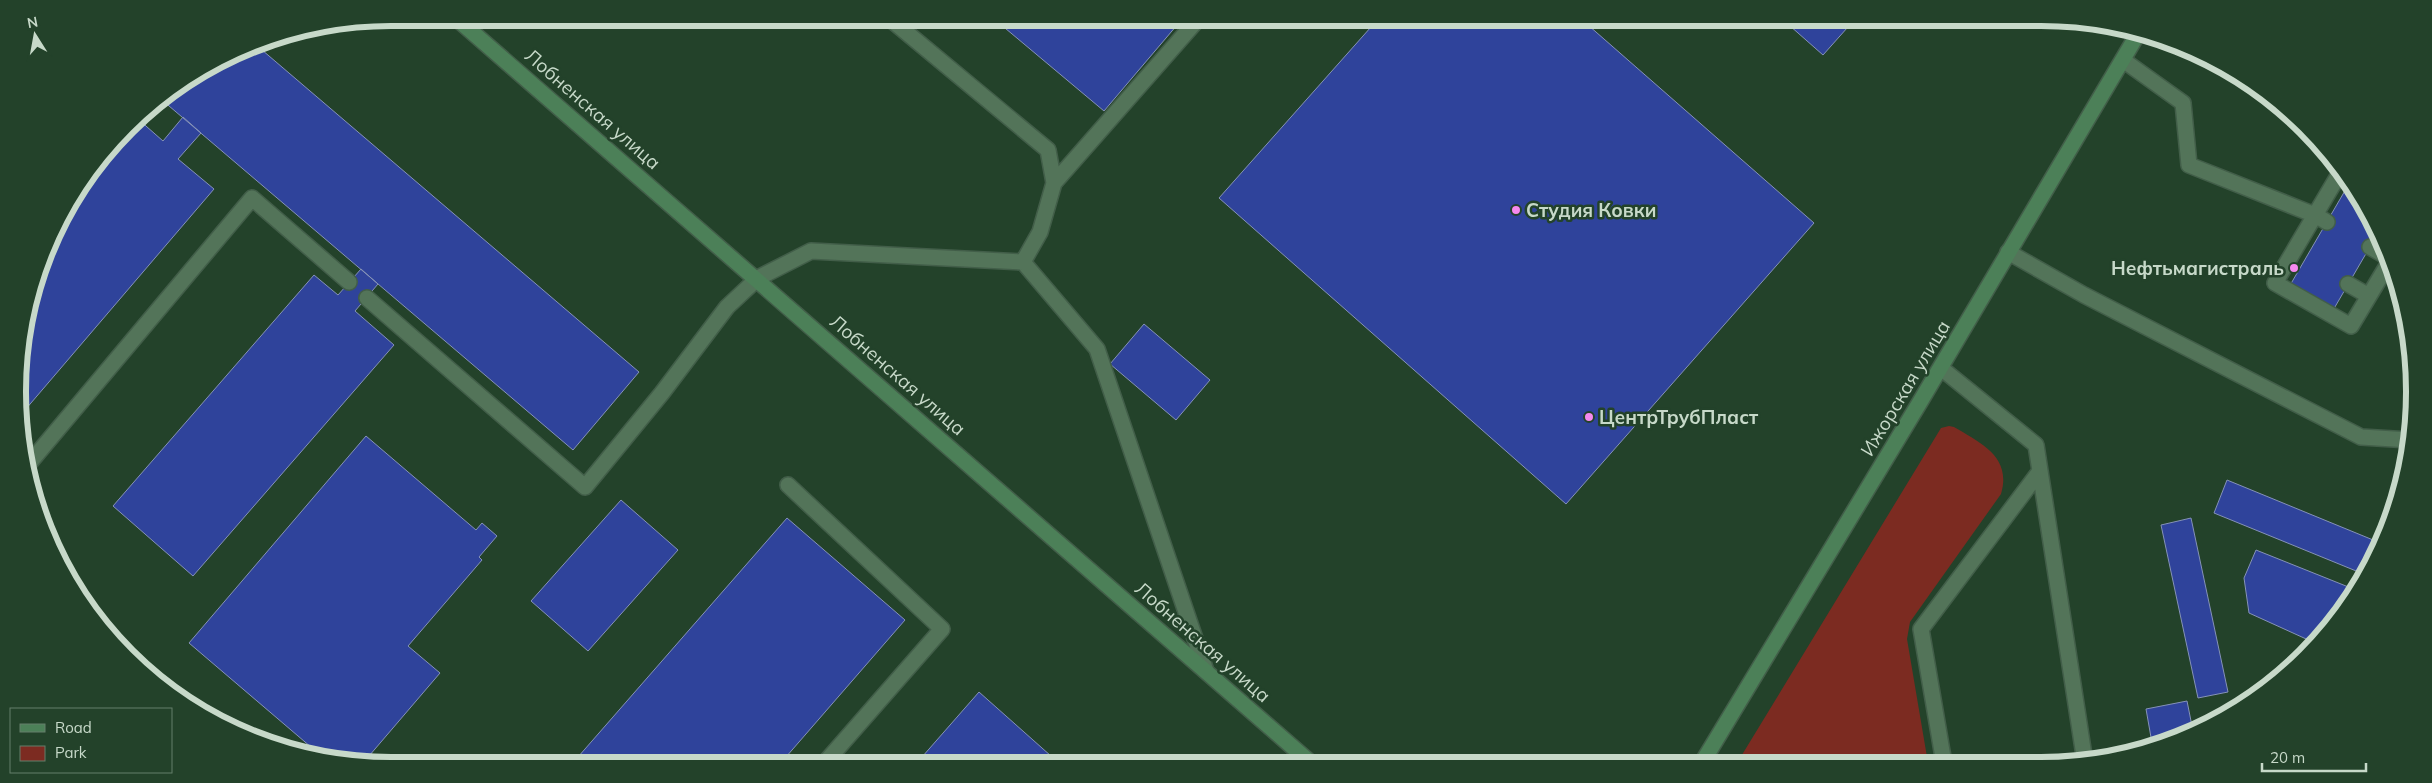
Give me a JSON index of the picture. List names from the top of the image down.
{
  "streets": {
    "street": ["Лобненская улица", "Ижорская улица"]
  },
  "places": ["Студия Ковки", "Нефтьмагистраль", "ЦентрТрубПласт"],
  "legend": ["Road", "Park"],
  "scale_bar": "20 m",
  "north": "top"
}
